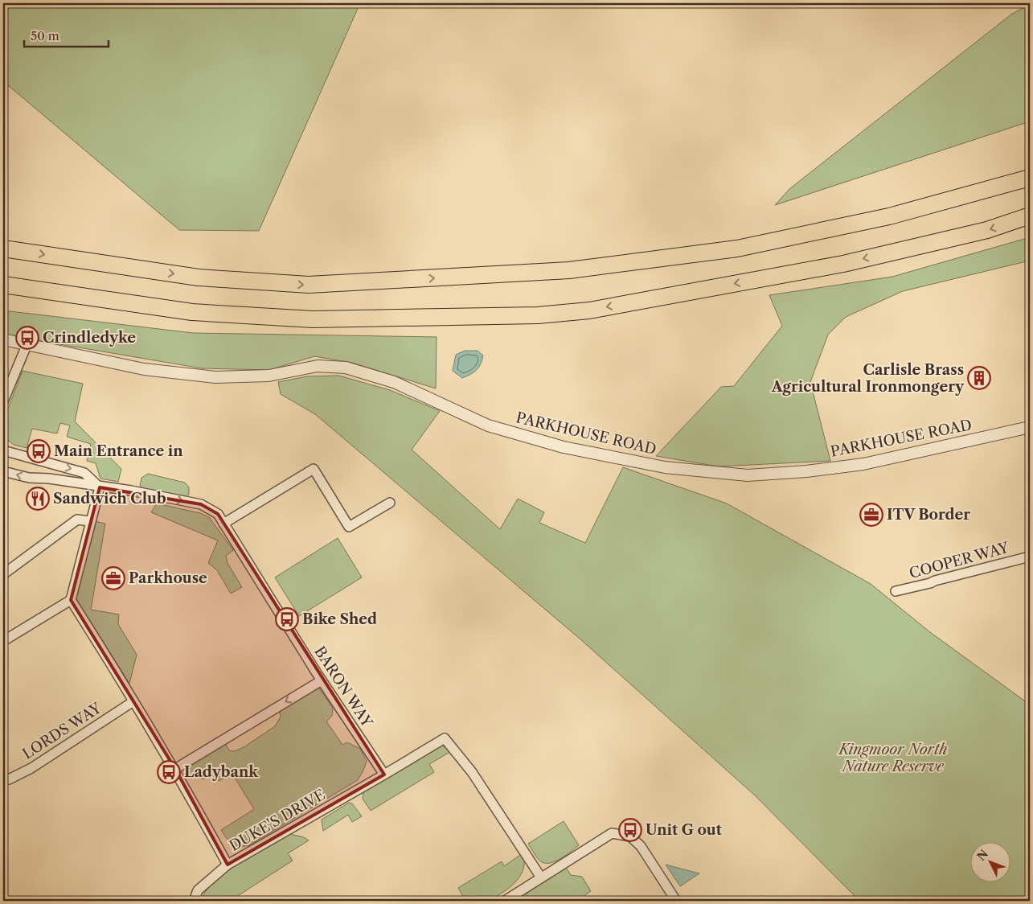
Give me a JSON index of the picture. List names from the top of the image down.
{
  "streets": {
    "street": [
      "PARKHOUSE ROAD",
      "COOPER WAY",
      "BARON WAY",
      "LORDS WAY",
      "DUKE'S DRIVE"
    ]
  },
  "crossings": [
    ["BARON WAY", "DUKE'S DRIVE"]
  ],
  "parks": ["Kingmoor North Nature Reserve"],
  "places": {
    "bus stop": [
      "Crindledyke",
      "Main Entrance in",
      "Bike Shed",
      "Ladybank",
      "Unit G out"
    ],
    "building": ["Carlisle Brass Agricultural Ironmongery"],
    "restaurant": ["Sandwich Club"],
    "office": ["ITV Border", "Parkhouse"]
  },
  "scale_bar": "50 m",
  "north": "top left"
}
